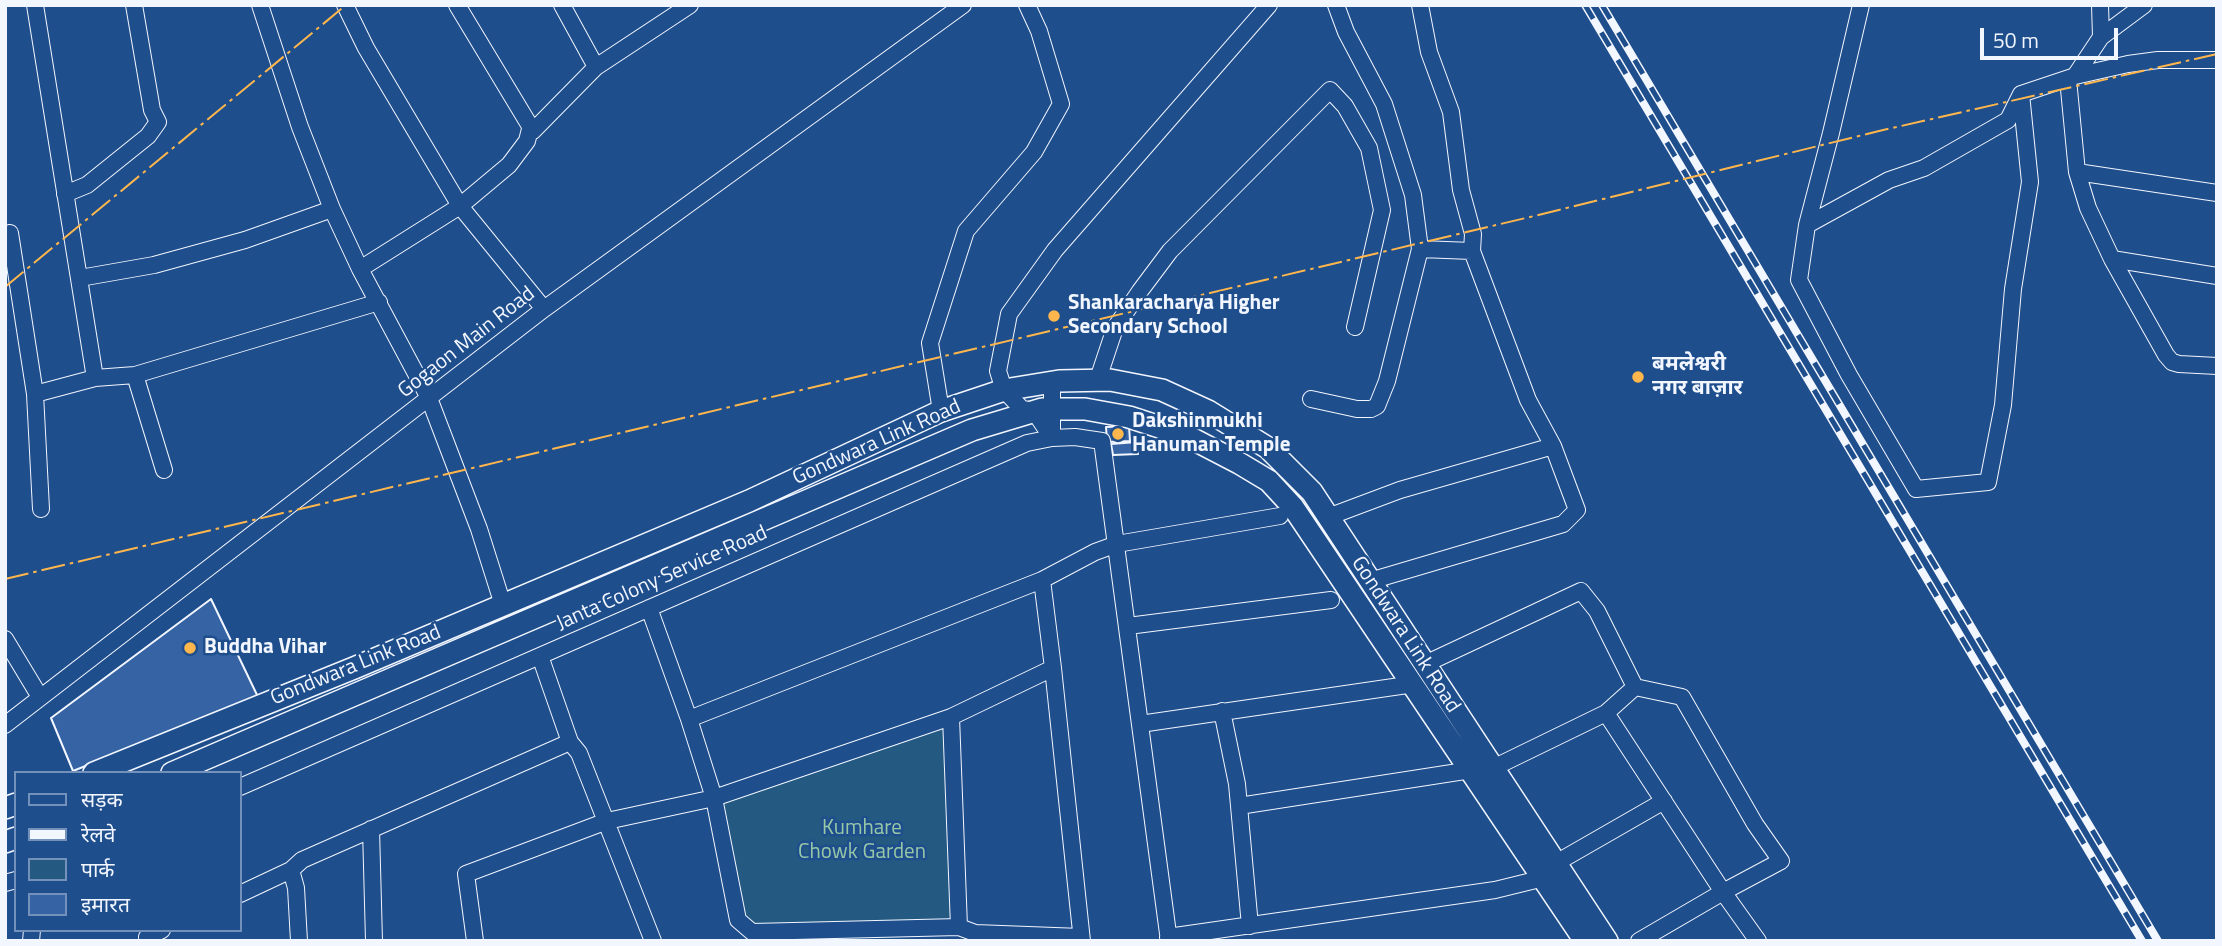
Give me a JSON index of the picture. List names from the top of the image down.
{
  "streets": {
    "street": ["Gogaon Main Road", "Gondwara Link Road", "Janta Colony Service Road"]
  },
  "parks": ["Kumhare Chowk Garden"],
  "places": [
    "Shankaracharya Higher Secondary School",
    "बमलेश्वरी नगर बाज़ार",
    "Dakshinmukhi Hanuman Temple",
    "Buddha Vihar"
  ],
  "legend": [
    "सड़क",
    "रेलवे",
    "पार्क",
    "इमारत"
  ],
  "scale_bar": "50 m"
}
